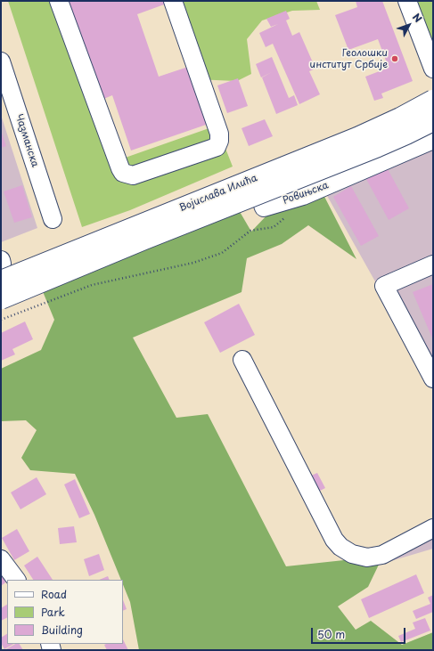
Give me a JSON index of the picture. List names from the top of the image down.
{
  "streets": {
    "main road": ["Војислава Илића"],
    "street": ["Чазманска", "Ровињска"]
  },
  "places": ["Геолошки институт Србије"],
  "legend": ["Road", "Park", "Building"],
  "scale_bar": "50 m",
  "north": "top right"
}
